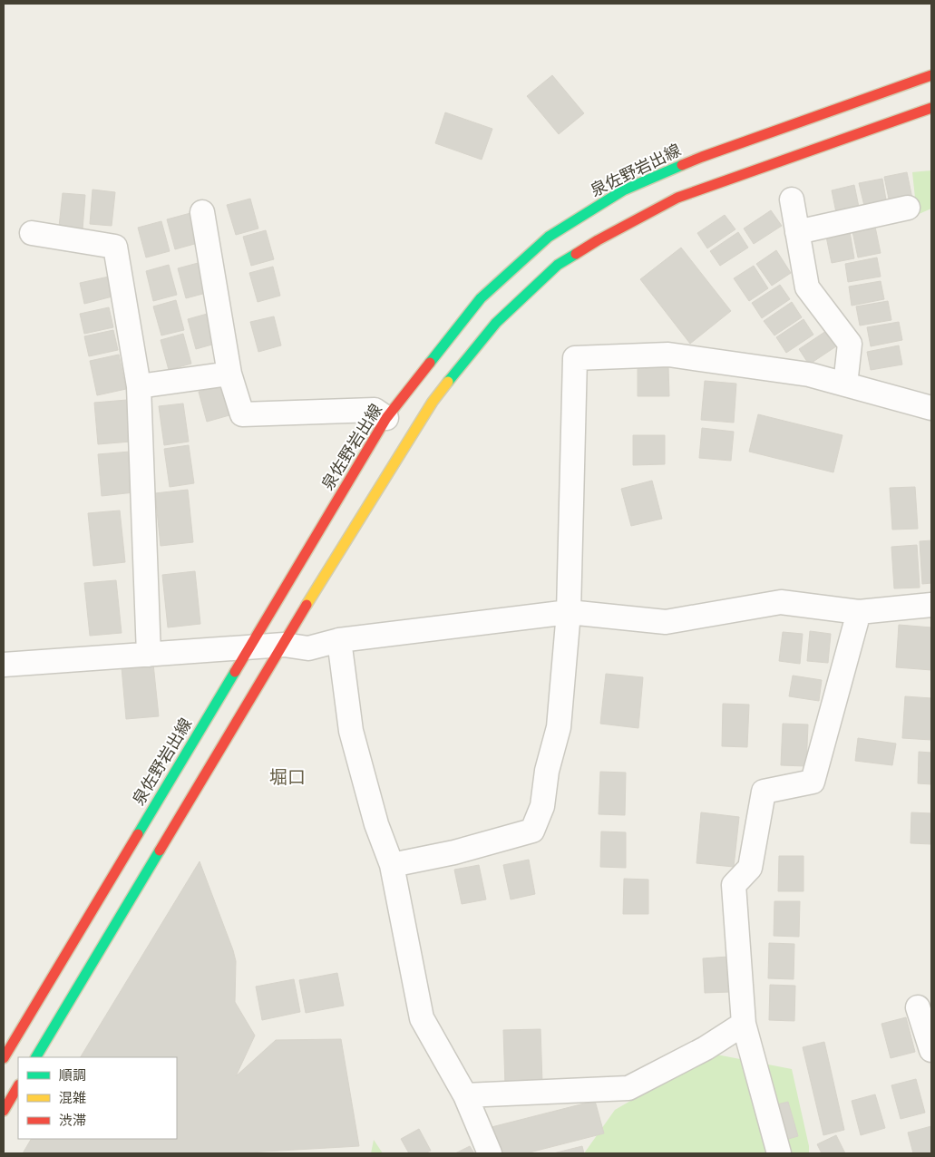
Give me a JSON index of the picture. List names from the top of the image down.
{
  "streets": {
    "main road": ["泉佐野岩出線"]
  },
  "districts": ["堀口"],
  "legend": ["順調", "混雑", "渋滞"]
}
